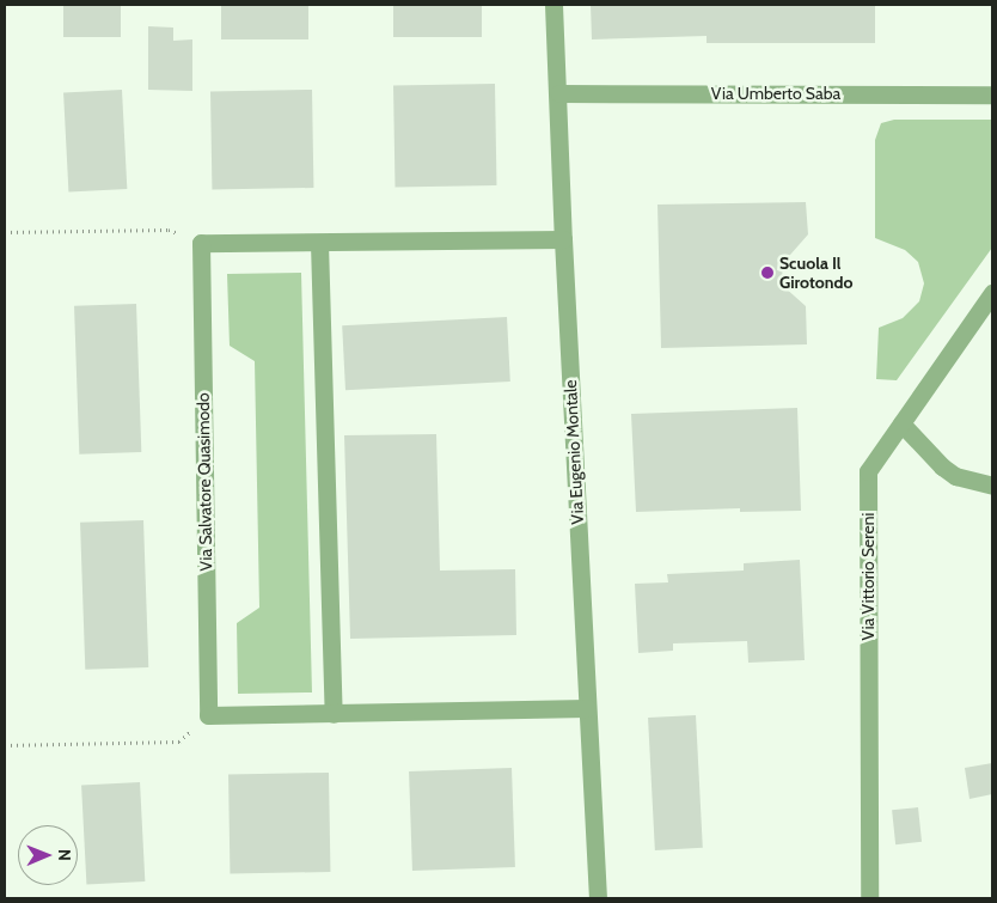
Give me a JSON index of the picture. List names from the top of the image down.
{
  "streets": {
    "street": [
      "Via Umberto Saba",
      "Via Eugenio Montale",
      "Via Salvatore Quasimodo",
      "Via Vittorio Sereni"
    ]
  },
  "crossings": [
    ["Via Umberto Saba", "Via Eugenio Montale"]
  ],
  "places": ["Scuola Il Girotondo"],
  "north": "right"
}
